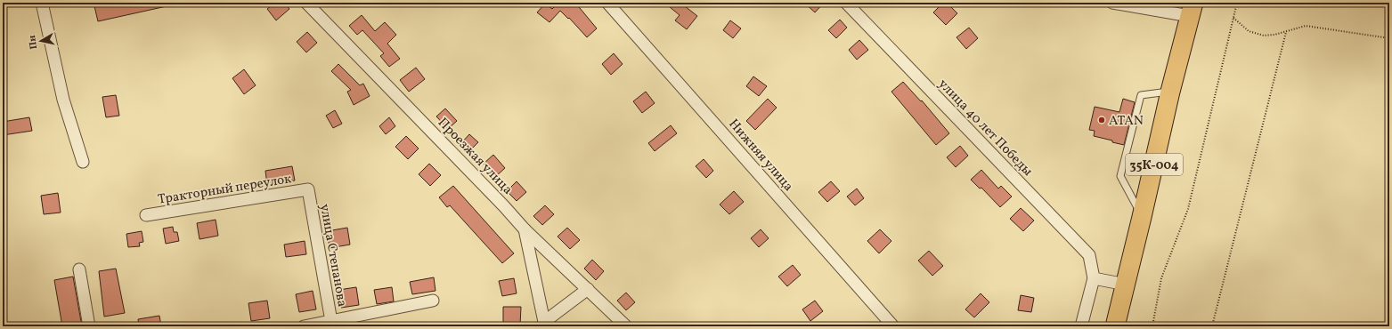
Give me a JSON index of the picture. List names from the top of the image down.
{
  "streets": {
    "main road": ["35К-004"],
    "street": [
      "улица 40 лет Победы",
      "Нижняя улица",
      "Проезжая улица",
      "Тракторный переулок",
      "улица Степанова"
    ]
  },
  "crossings": [
    ["Тракторный переулок", "улица Степанова"]
  ],
  "places": ["ATAN"],
  "north": "left"
}
